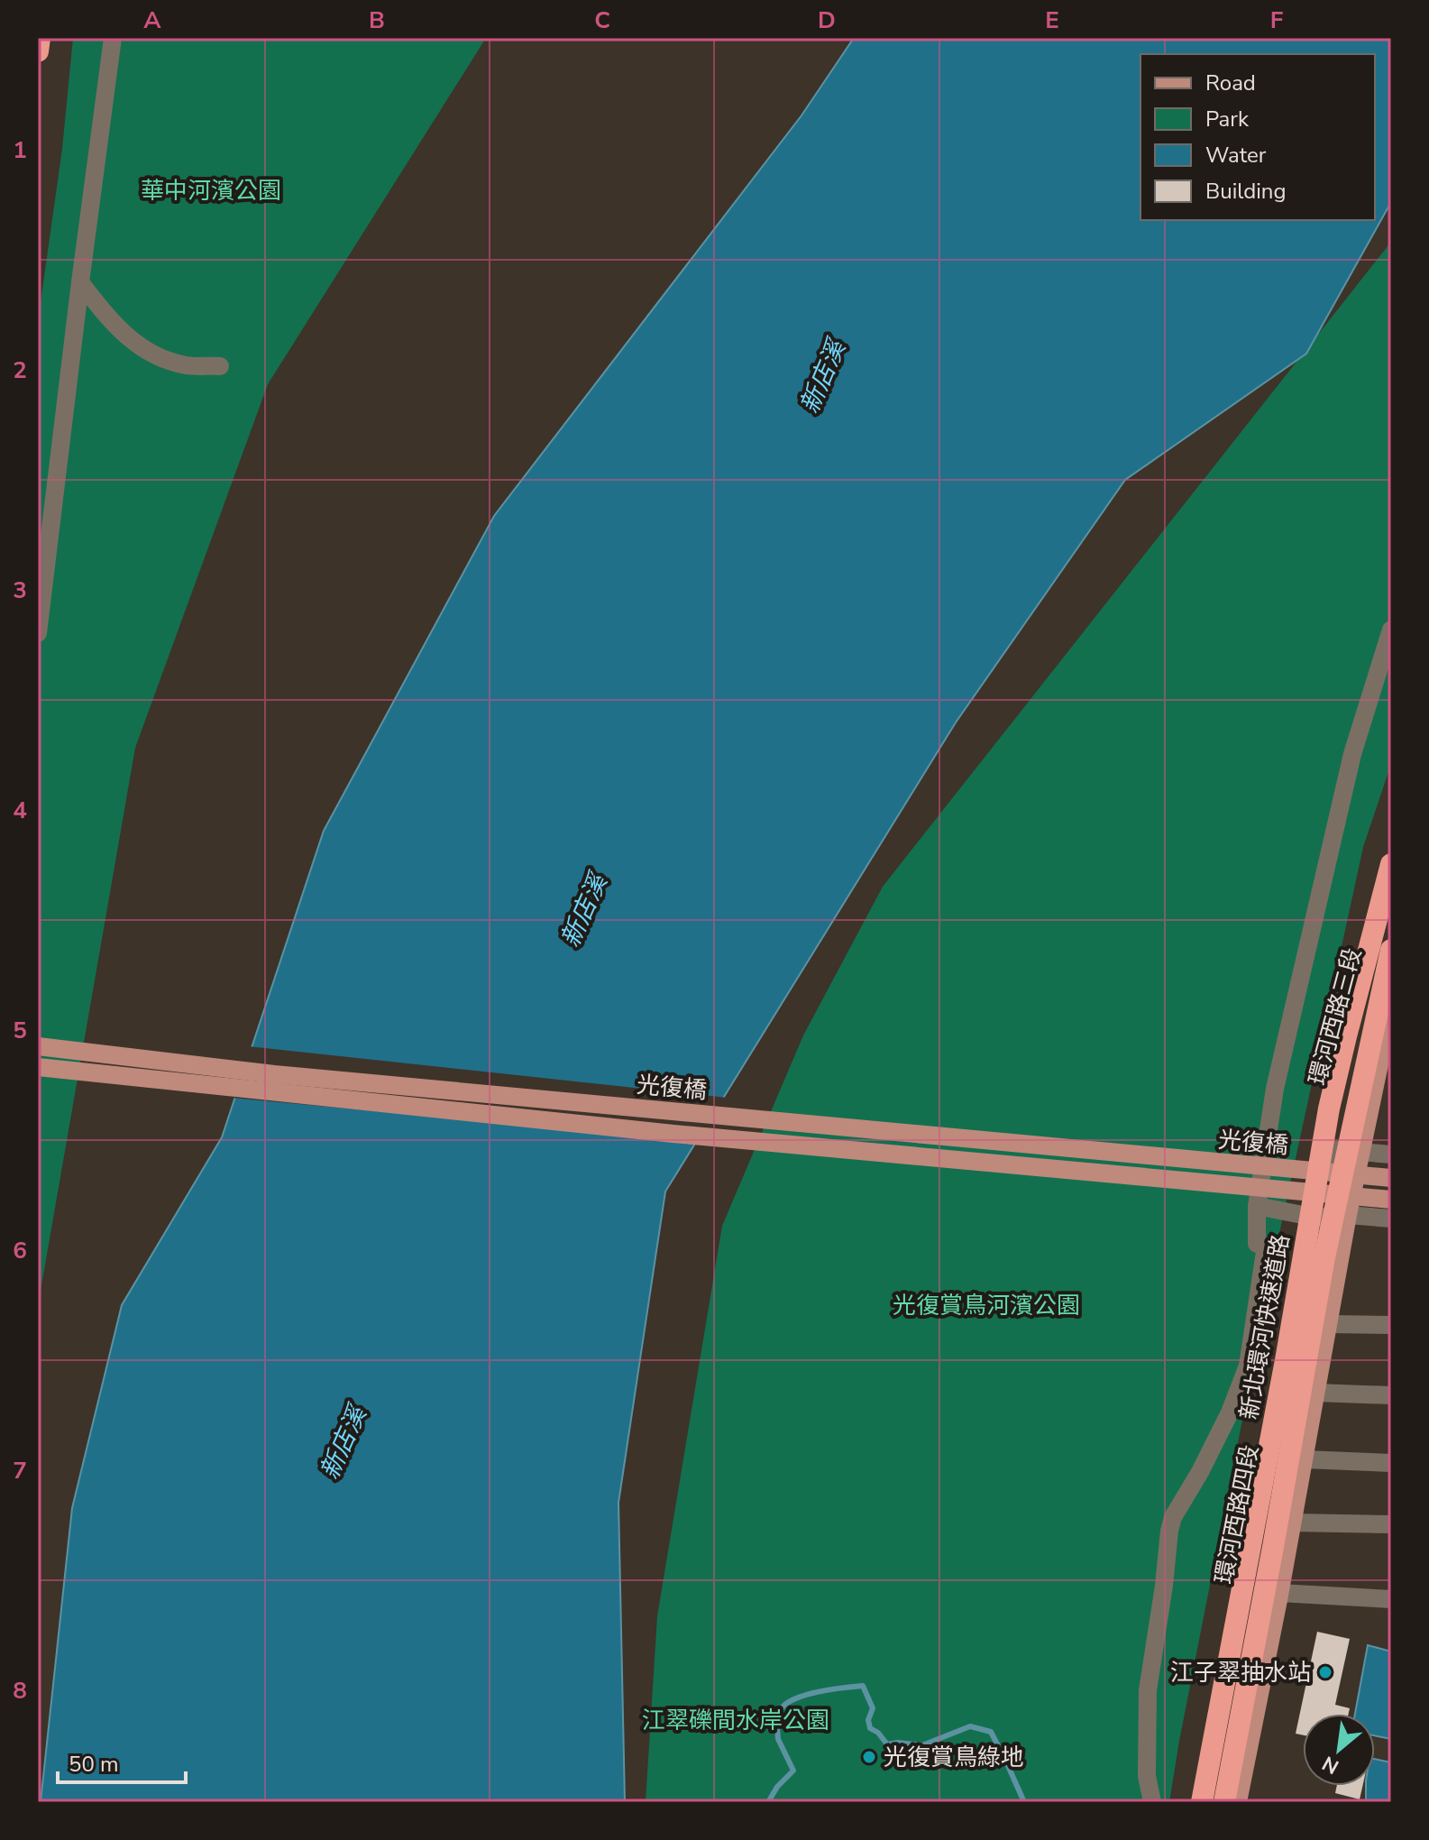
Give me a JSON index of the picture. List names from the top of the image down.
{
  "streets": {
    "highway": ["新北環河快速道路"],
    "main road": ["環河西路三段", "光復橋", "環河西路四段"]
  },
  "crossings": [
    ["環河西路三段", "環河西路四段"],
    ["新北環河快速道路", "環河西路四段"]
  ],
  "water": ["新店溪"],
  "parks": ["華中河濱公園", "光復賞鳥河濱公園", "江翠礫間水岸公園"],
  "places": ["江子翠抽水站", "光復賞鳥綠地"],
  "legend": [
    "Road",
    "Park",
    "Water",
    "Building"
  ],
  "scale_bar": "50 m",
  "north": "bottom left",
  "grid": {
    "columns": [
      "A",
      "B",
      "C",
      "D",
      "E",
      "F"
    ],
    "rows": [
      "1",
      "2",
      "3",
      "4",
      "5",
      "6",
      "7",
      "8"
    ]
  }
}
